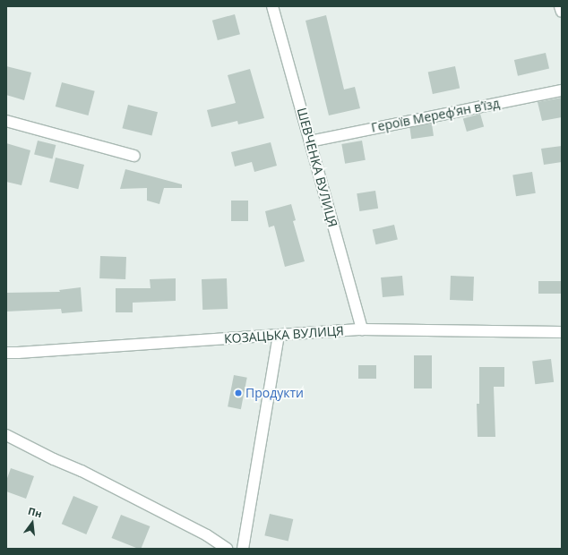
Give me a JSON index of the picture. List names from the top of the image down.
{
  "streets": {
    "street": ["Героїв Мерефʼян вʼїзд", "ШЕВЧЕНКА ВУЛИЦЯ", "КОЗАЦЬКА ВУЛИЦЯ"]
  },
  "crossings": [
    ["Героїв Мерефʼян вʼїзд", "ШЕВЧЕНКА ВУЛИЦЯ"],
    ["ШЕВЧЕНКА ВУЛИЦЯ", "КОЗАЦЬКА ВУЛИЦЯ"]
  ],
  "places": ["Продукти"],
  "north": "top"
}
